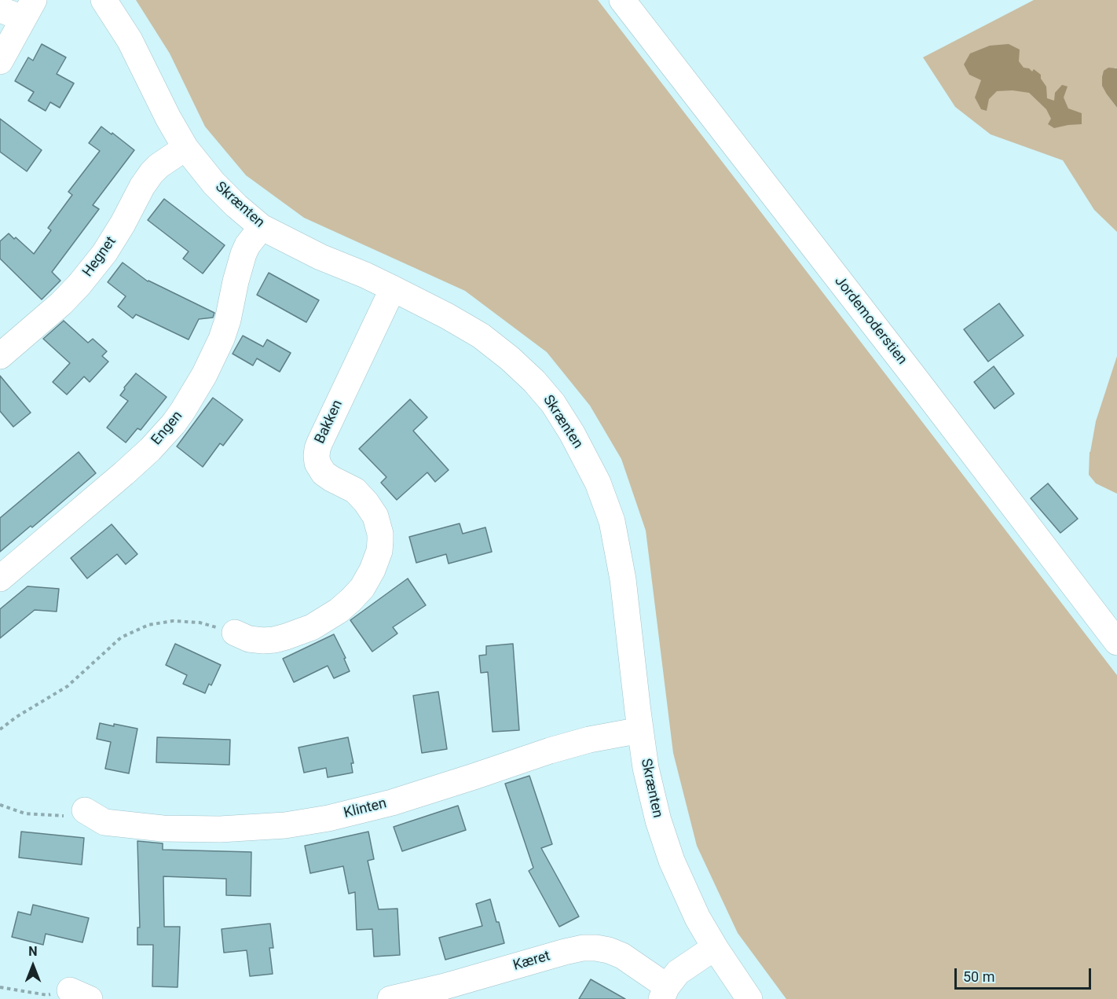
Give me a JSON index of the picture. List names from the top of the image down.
{
  "streets": {
    "street": [
      "Skrænten",
      "Hegnet",
      "Jordemoderstien",
      "Bakken",
      "Engen",
      "Klinten",
      "Kæret"
    ]
  },
  "crossings": [
    ["Skrænten", "Hegnet"],
    ["Skrænten", "Bakken"],
    ["Skrænten", "Engen"],
    ["Skrænten", "Klinten"],
    ["Skrænten", "Kæret"]
  ],
  "scale_bar": "50 m",
  "north": "top"
}
